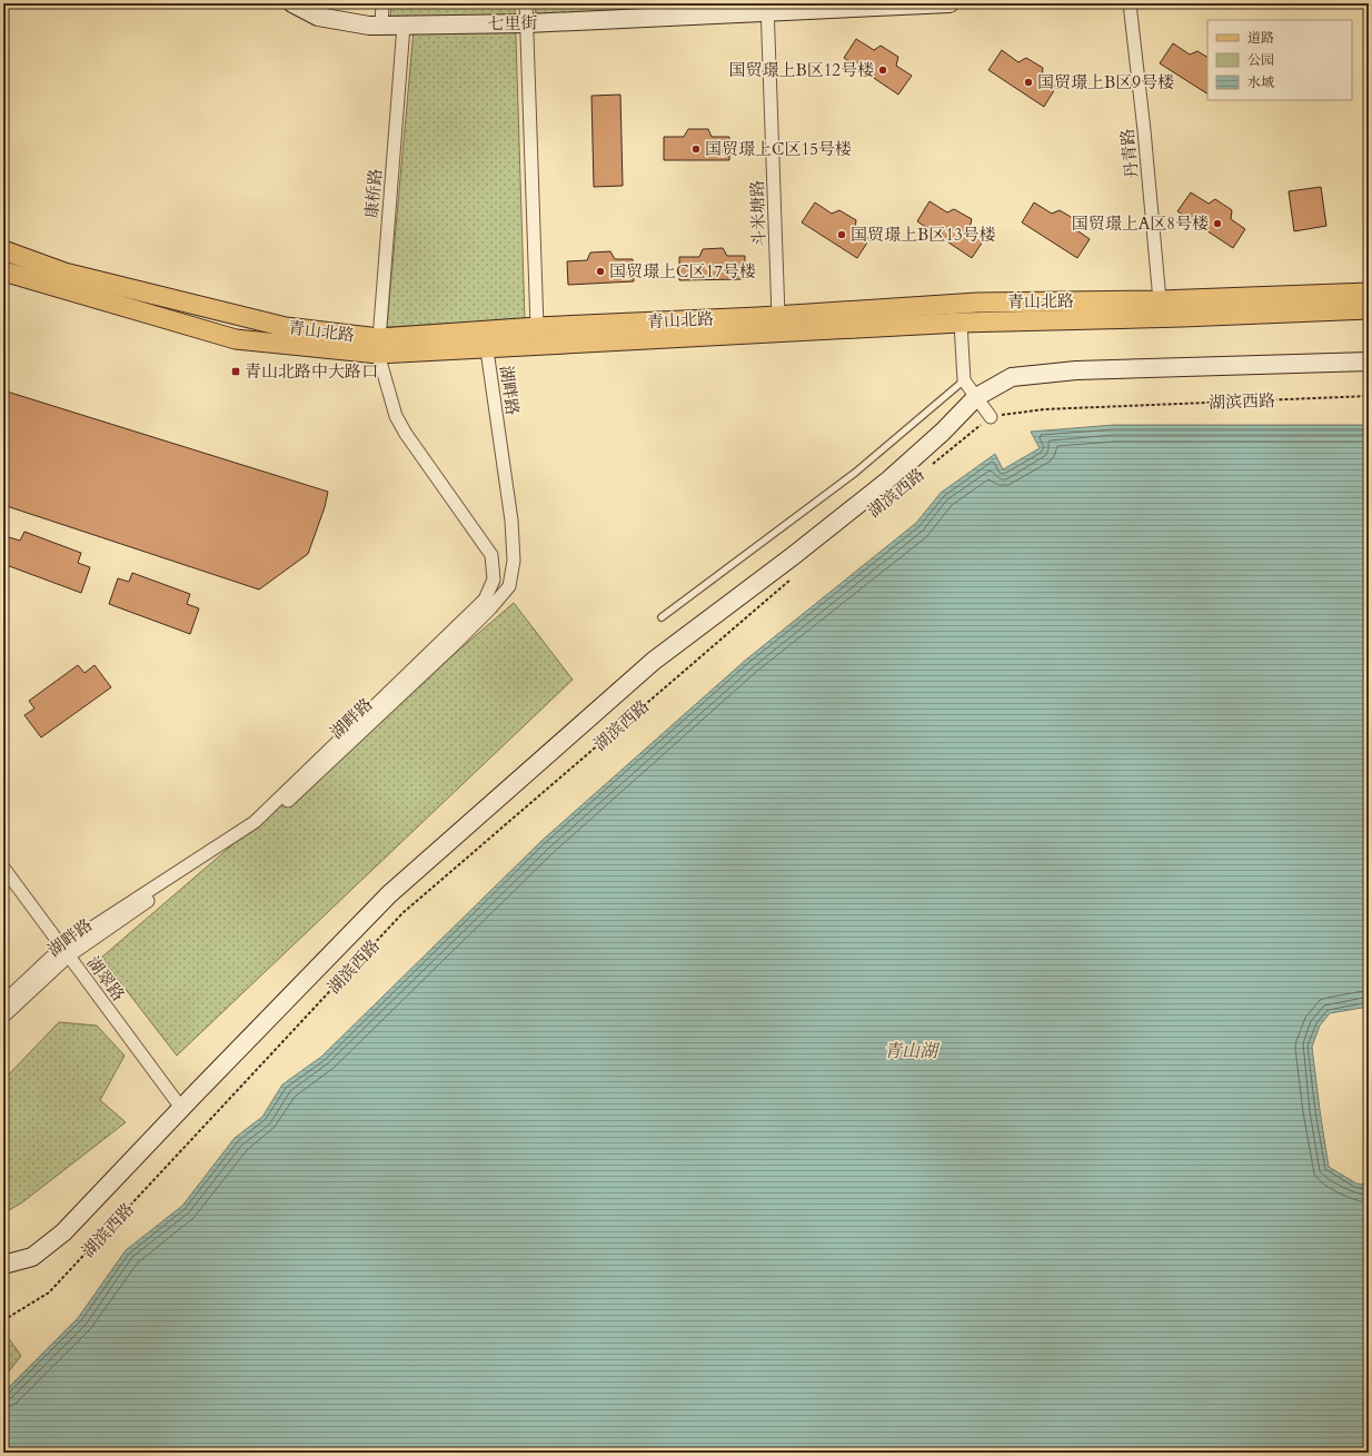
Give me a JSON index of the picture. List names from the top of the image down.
{
  "streets": {
    "main road": ["青山北路"],
    "street": [
      "七里街",
      "丹青路",
      "康桥路",
      "斗米塘路",
      "湖畔路",
      "湖滨西路",
      "湖翠路"
    ]
  },
  "crossings": [
    ["七里街", "康桥路"],
    ["七里街", "斗米塘路"],
    ["丹青路", "青山北路"],
    ["康桥路", "青山北路"],
    ["康桥路", "湖畔路"],
    ["斗米塘路", "青山北路"],
    ["青山北路", "湖畔路"],
    ["湖畔路", "湖翠路"],
    ["湖滨西路", "湖翠路"]
  ],
  "water": ["青山湖"],
  "places": {
    "other": [
      "国贸璟上B区12号楼",
      "国贸璟上B区9号楼",
      "国贸璟上C区15号楼",
      "国贸璟上A区8号楼",
      "国贸璟上B区13号楼",
      "国贸璟上C区17号楼"
    ],
    "transit": ["青山北路中大路口"]
  },
  "legend": ["道路", "公园", "水域"]
}
